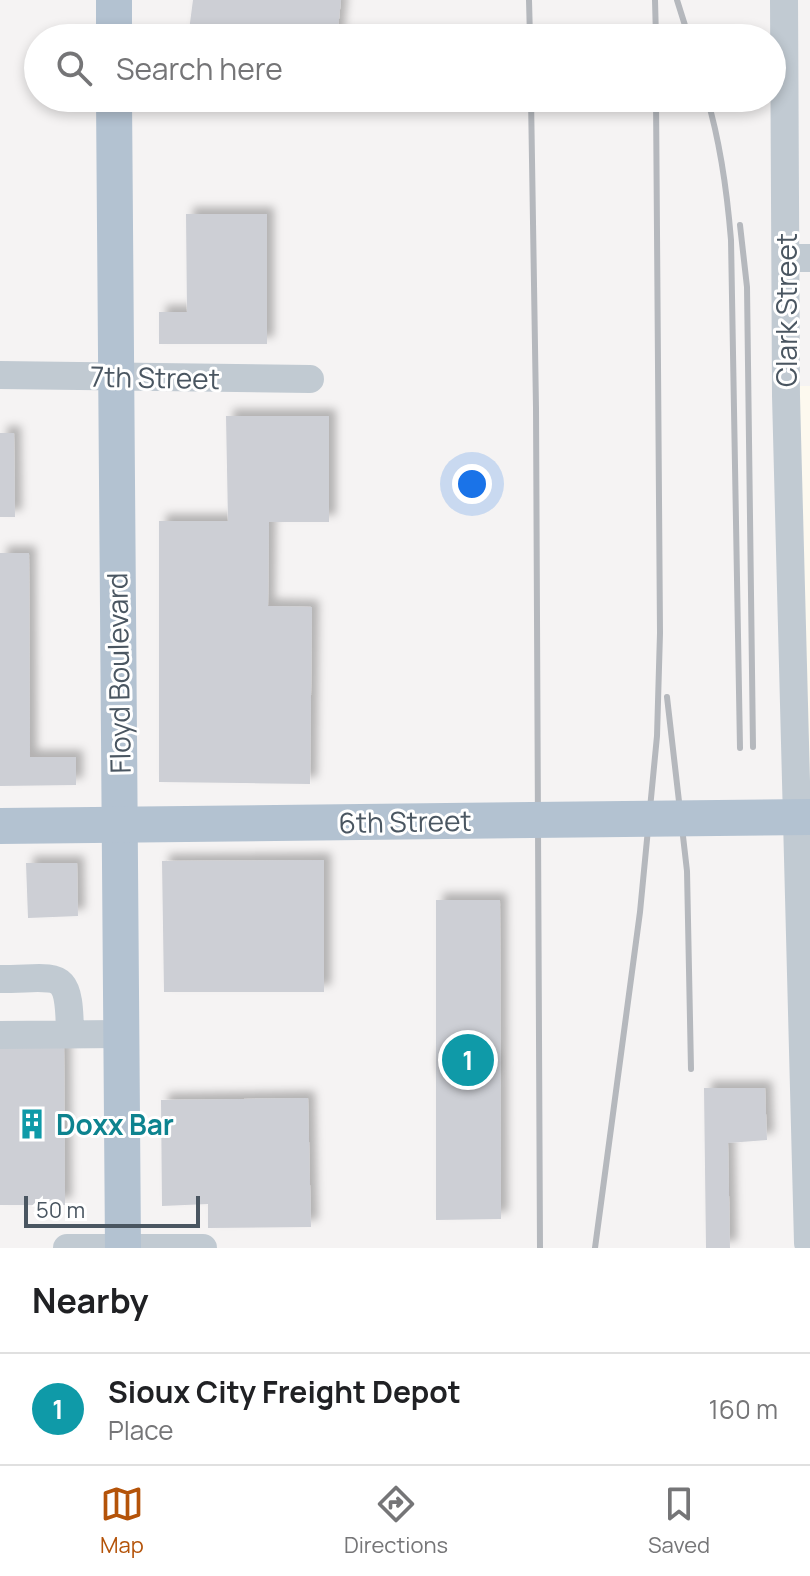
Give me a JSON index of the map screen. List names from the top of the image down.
{
  "streets": {
    "main road": ["Floyd Boulevard", "6th Street"],
    "street": ["Clark Street", "7th Street"]
  },
  "crossings": [
    ["7th Street", "Floyd Boulevard"]
  ],
  "places": {
    "building": ["Doxx Bar"]
  },
  "scale_bar": "50 m",
  "page": {
    "search": "Search here",
    "pins": "1",
    "scale": "50 m",
    "heading": "Nearby",
    "list": [
      {
        "mark": "1",
        "name": "Sioux City Freight Depot",
        "note": "Place",
        "value": "160 m"
      }
    ],
    "nav": ["Map", "Directions", "Saved"]
  }
}
